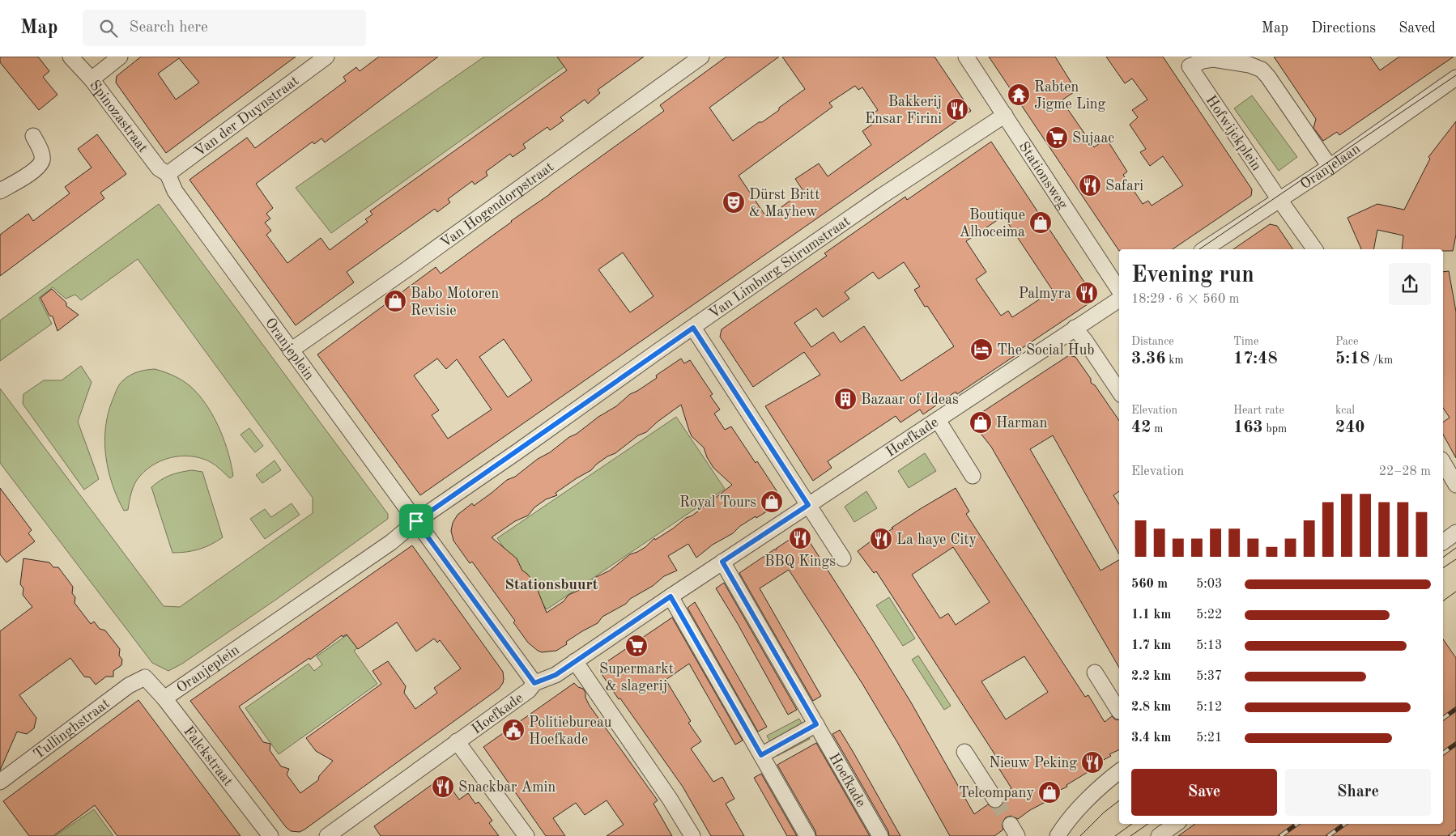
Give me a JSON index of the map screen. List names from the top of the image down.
{
  "streets": {
    "street": [
      "Van der Duynstraat",
      "Spinozastraat",
      "Hofwijckplein",
      "Oranjelaan",
      "Stationsweg",
      "Van Hogendorpstraat",
      "Van Limburg Stirumstraat",
      "Oranjeplein",
      "Hoefkade",
      "Tullinghstraat",
      "Falckstraat"
    ]
  },
  "crossings": [
    ["Van der Duynstraat", "Spinozastraat"],
    ["Van der Duynstraat", "Oranjeplein"],
    ["Spinozastraat", "Oranjeplein"],
    ["Hofwijckplein", "Oranjelaan"],
    ["Stationsweg", "Van Limburg Stirumstraat"],
    ["Van Hogendorpstraat", "Oranjeplein"],
    ["Van Limburg Stirumstraat", "Oranjeplein"],
    ["Oranjeplein", "Hoefkade"],
    ["Oranjeplein", "Falckstraat"],
    ["Tullinghstraat", "Falckstraat"]
  ],
  "districts": ["Stationsbuurt"],
  "places": {
    "temple": ["Rabten Jigme Ling"],
    "restaurant": [
      "Bakkerij Ensar Firini",
      "Safari",
      "Palmyra",
      "BBQ Kings",
      "La haye City",
      "Nieuw Peking",
      "Snackbar Amin"
    ],
    "supermarket": ["Sujaac", "Supermarkt & slagerij"],
    "theatre": ["Dürst Britt & Mayhew"],
    "shop": [
      "Boutique Alhoceima",
      "Babo Motoren Revisie",
      "Harman",
      "Royal Tours",
      "Telcompany"
    ],
    "hotel": ["The Social Hub"],
    "building": ["Bazaar of Ideas"],
    "public building": ["Politiebureau Hoefkade"]
  },
  "page": {
    "header": "Map",
    "search": "Search here",
    "nav": ["Map", "Directions", "Saved"],
    "heading": ["Evening run", "18:29 · 6 × 560 m"],
    "stats": [
      ["Distance", "3.36 km"],
      ["Time", "17:48"],
      ["Pace", "5:18 /km"],
      ["Elevation", "42 m"],
      ["Heart rate", "163 bpm"],
      ["kcal", "240"]
    ],
    "chart": ["Elevation", "22–28 m"],
    "list": [
      {
        "name": "560 m",
        "note": "5:03"
      },
      {
        "name": "1.1 km",
        "note": "5:22"
      },
      {
        "name": "1.7 km",
        "note": "5:13"
      },
      {
        "name": "2.2 km",
        "note": "5:37"
      },
      {
        "name": "2.8 km",
        "note": "5:12"
      },
      {
        "name": "3.4 km",
        "note": "5:21"
      }
    ],
    "buttons": ["Save", "Share"]
  }
}
